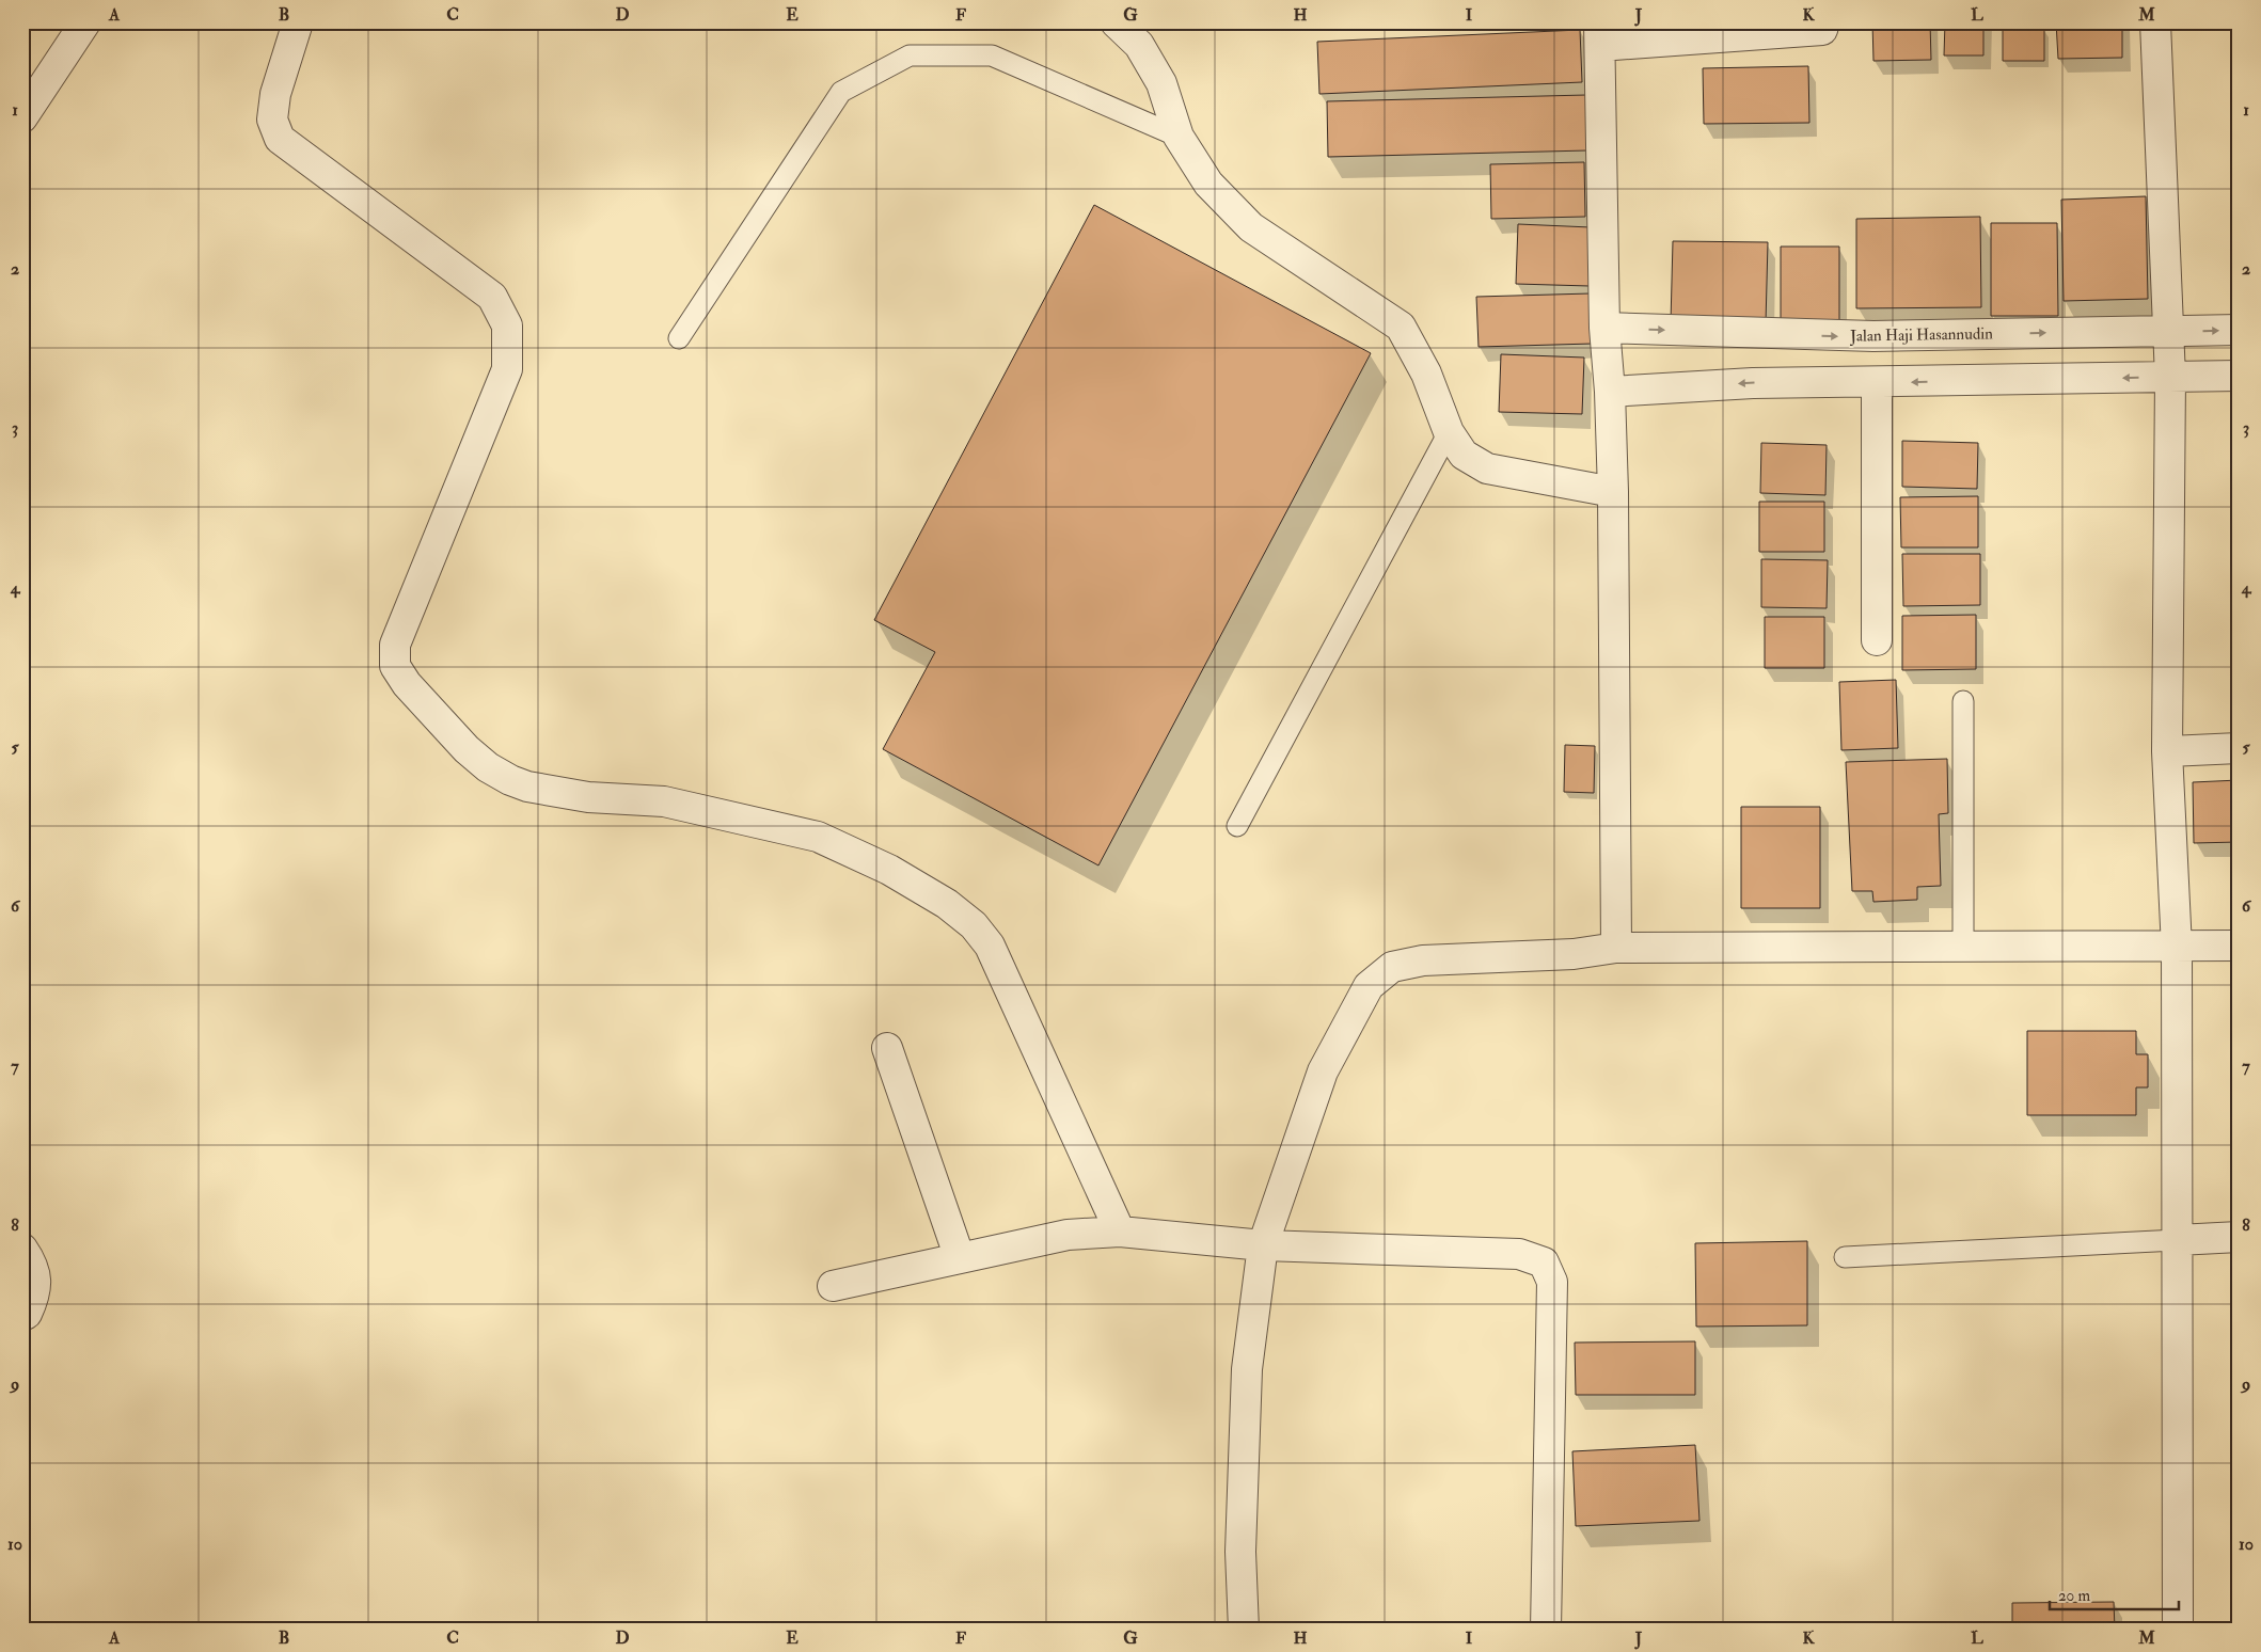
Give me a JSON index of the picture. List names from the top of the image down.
{
  "streets": {
    "street": ["Jalan Haji Hasannudin"]
  },
  "scale_bar": "20 m",
  "grid": {
    "columns": [
      "A",
      "B",
      "C",
      "D",
      "E",
      "F",
      "G",
      "H",
      "I",
      "J",
      "K",
      "L",
      "M"
    ],
    "rows": [
      "1",
      "2",
      "3",
      "4",
      "5",
      "6",
      "7",
      "8",
      "9",
      "10"
    ]
  }
}
